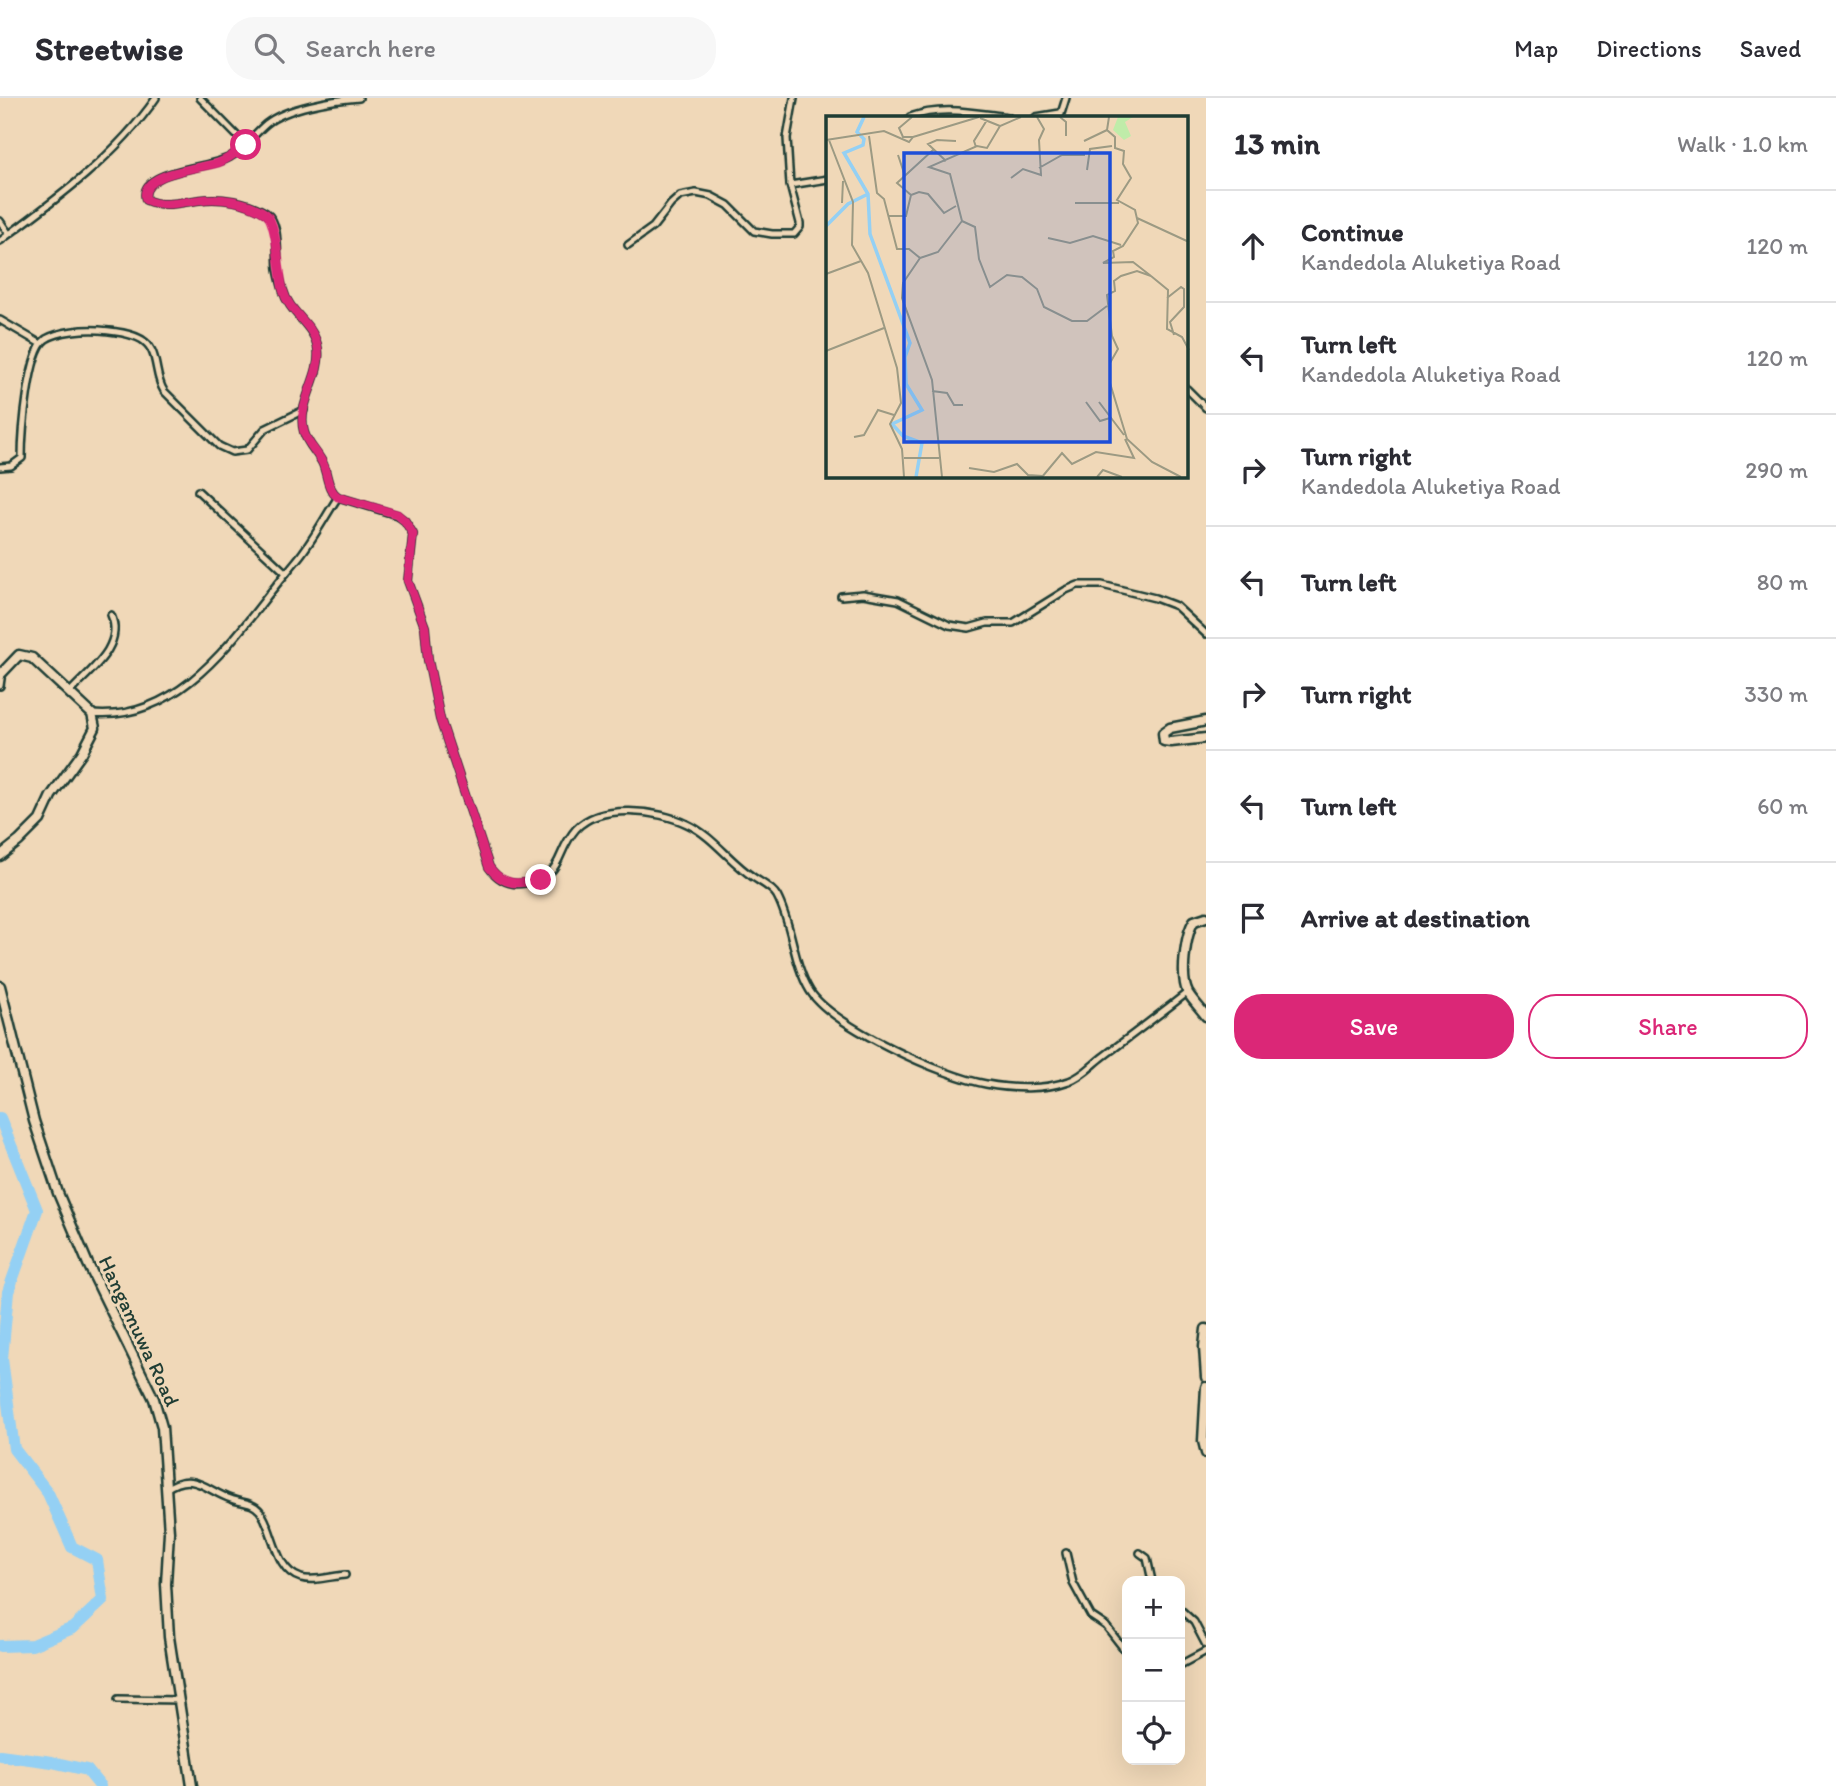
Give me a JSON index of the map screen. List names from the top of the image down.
{
  "streets": {
    "street": ["Hangamuwa Road"]
  },
  "page": {
    "header": "Streetwise",
    "search": "Search here",
    "nav": ["Map", "Directions", "Saved"],
    "heading": ["13 min", "Walk · 1.0 km"],
    "list": [
      ["Continue", "Kandedola Aluketiya Road", "120 m"],
      ["Turn left", "Kandedola Aluketiya Road", "120 m"],
      ["Turn right", "Kandedola Aluketiya Road", "290 m"],
      ["Turn left", "80 m"],
      ["Turn right", "330 m"],
      ["Turn left", "60 m"],
      "Arrive at destination"
    ],
    "buttons": ["Save", "Share"],
    "map_buttons": ["+", "−"]
  }
}
